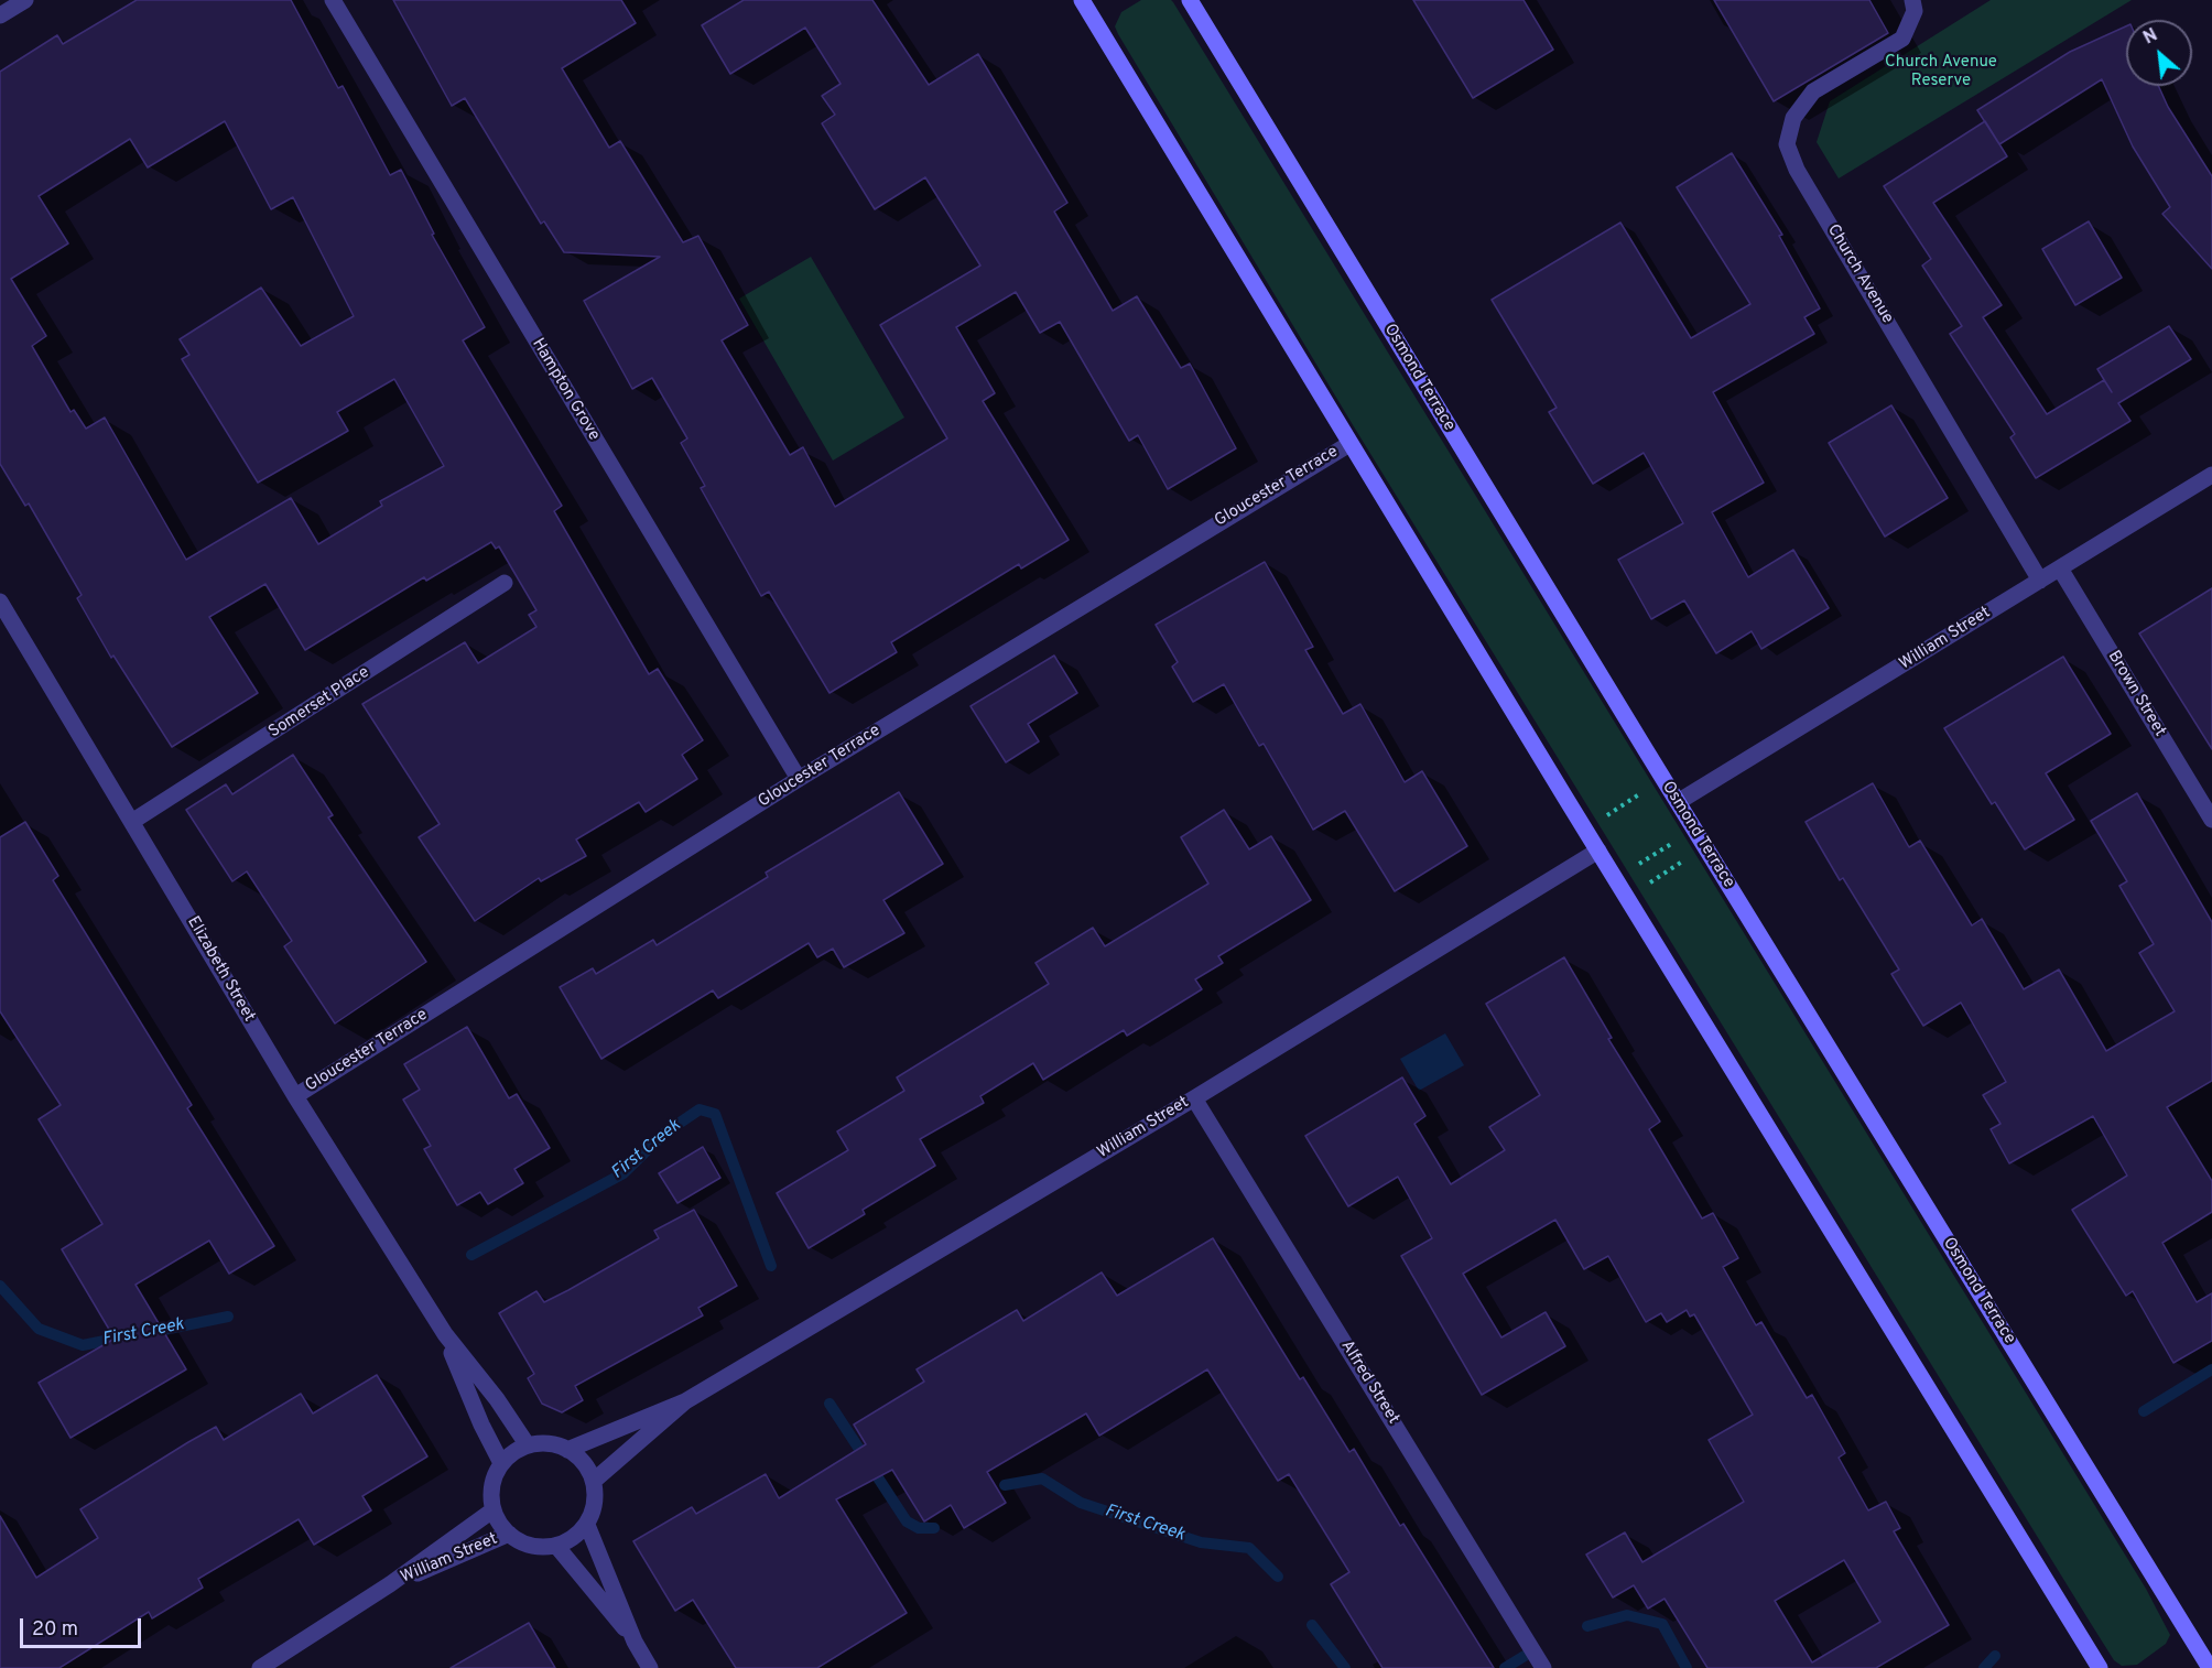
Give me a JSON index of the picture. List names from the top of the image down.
{
  "streets": {
    "street": [
      "Church Avenue",
      "Osmond Terrace",
      "Hampton Grove",
      "Gloucester Terrace",
      "William Street",
      "Brown Street",
      "Somerset Place",
      "Elizabeth Street",
      "Alfred Street"
    ]
  },
  "crossings": [
    ["Church Avenue", "William Street"],
    ["Osmond Terrace", "William Street"],
    ["Hampton Grove", "Gloucester Terrace"],
    ["Gloucester Terrace", "Elizabeth Street"],
    ["William Street", "Brown Street"],
    ["William Street", "Elizabeth Street"],
    ["William Street", "Alfred Street"],
    ["Somerset Place", "Elizabeth Street"]
  ],
  "water": ["First Creek"],
  "parks": ["Church Avenue Reserve"],
  "scale_bar": "20 m",
  "north": "top left"
}
